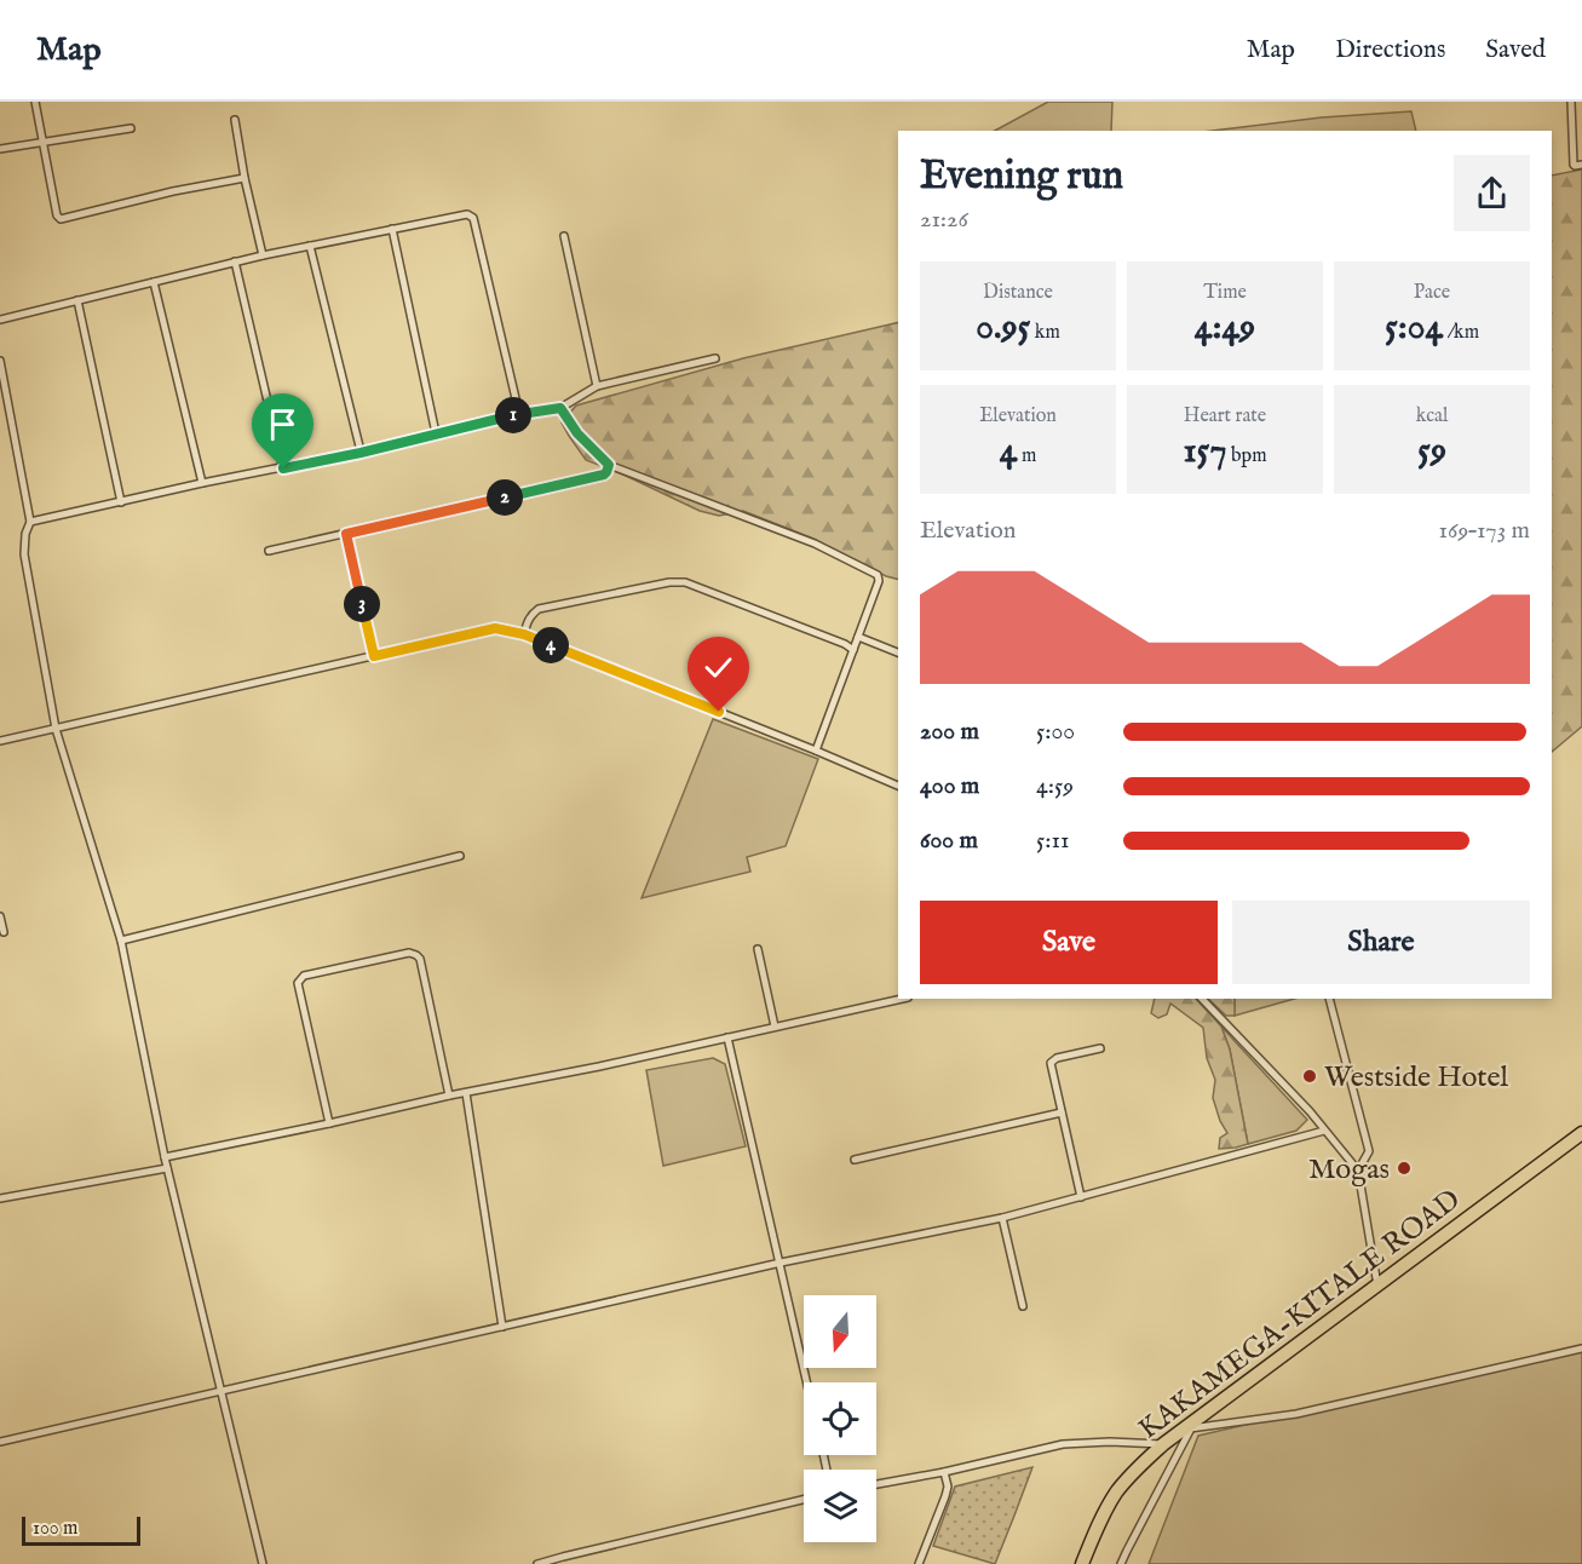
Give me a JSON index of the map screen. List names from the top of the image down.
{
  "streets": {
    "highway": ["KAKAMEGA-KITALE ROAD"]
  },
  "places": ["Westside Hotel", "Mogas"],
  "scale_bar": "100 m",
  "north": "bottom",
  "page": {
    "header": "Map",
    "nav": ["Map", "Directions", "Saved"],
    "heading": ["Evening run", "21:26"],
    "stats": [
      ["Distance", "0.95 km"],
      ["Time", "4:49"],
      ["Pace", "5:04 /km"],
      ["Elevation", "4 m"],
      ["Heart rate", "157 bpm"],
      ["kcal", "59"]
    ],
    "pins": [
      "1",
      "2",
      "3",
      "4"
    ],
    "chart": ["Elevation", "169–173 m"],
    "list": [
      {
        "name": "200 m",
        "note": "5:00"
      },
      {
        "name": "400 m",
        "note": "4:59"
      },
      {
        "name": "600 m",
        "note": "5:11"
      }
    ],
    "buttons": ["Save", "Share"],
    "scale": "100 m"
  }
}
